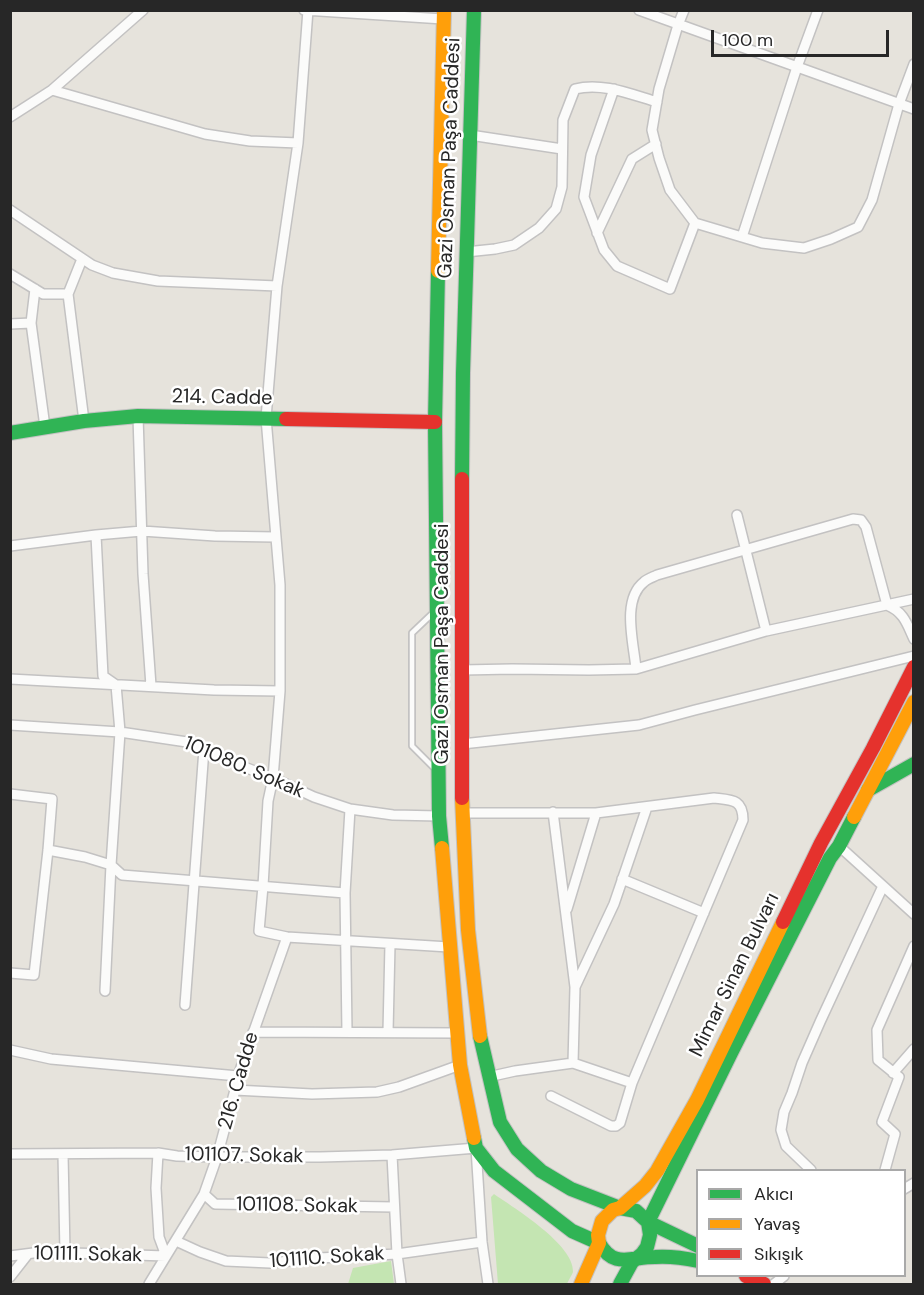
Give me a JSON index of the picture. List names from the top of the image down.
{
  "streets": {
    "main road": ["Gazi Osman Paşa Caddesi", "214. Cadde", "Mimar Sinan Bulvarı"],
    "street": [
      "101080. Sokak",
      "216. Cadde",
      "101107. Sokak",
      "101108. Sokak",
      "101111. Sokak",
      "101110. Sokak"
    ]
  },
  "crossings": [
    ["Gazi Osman Paşa Caddesi", "214. Cadde"],
    ["Gazi Osman Paşa Caddesi", "101080. Sokak"],
    ["Gazi Osman Paşa Caddesi", "Mimar Sinan Bulvarı"],
    ["Gazi Osman Paşa Caddesi", "101107. Sokak"],
    ["Gazi Osman Paşa Caddesi", "101110. Sokak"],
    ["216. Cadde", "101107. Sokak"],
    ["216. Cadde", "101108. Sokak"],
    ["216. Cadde", "101111. Sokak"],
    ["216. Cadde", "101110. Sokak"]
  ],
  "legend": ["Akıcı", "Yavaş", "Sıkışık"],
  "scale_bar": "100 m"
}
